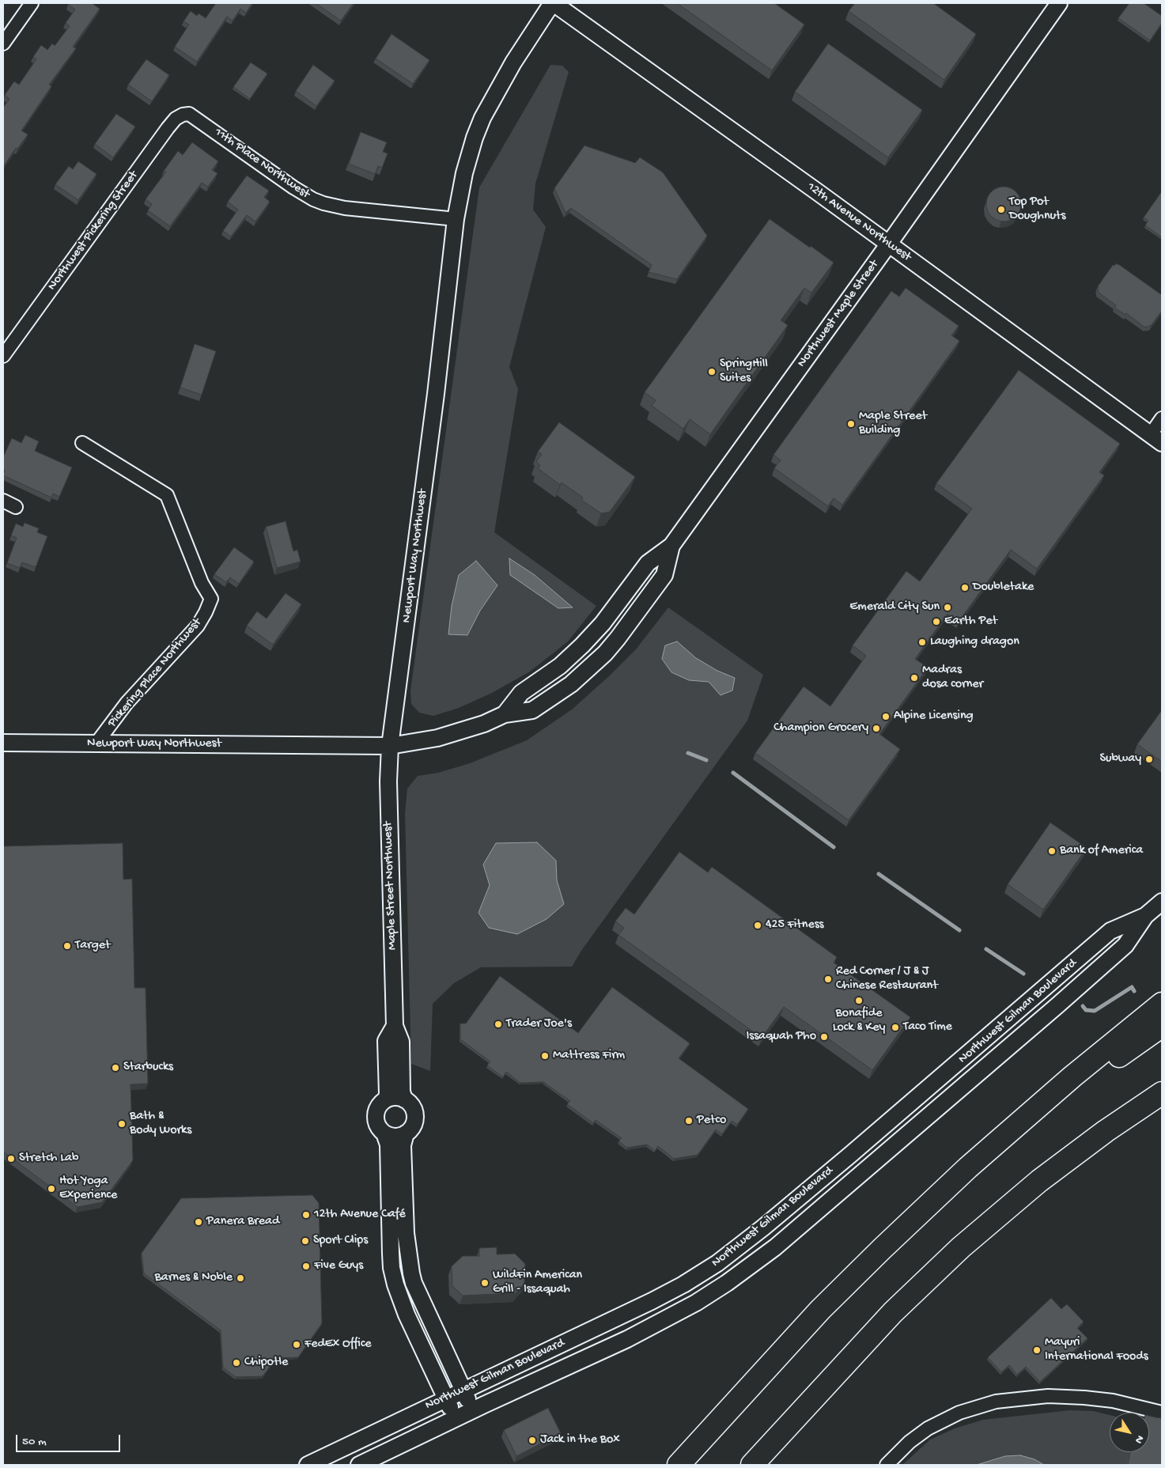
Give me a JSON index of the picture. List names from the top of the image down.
{
  "streets": {
    "street": [
      "11th Place Northwest",
      "12th Avenue Northwest",
      "Northwest Pickering Street",
      "Northwest Maple Street",
      "Newport Way Northwest",
      "Pickering Place Northwest",
      "Maple Street Northwest",
      "Northwest Gilman Boulevard"
    ]
  },
  "crossings": [
    ["11th Place Northwest", "Northwest Pickering Street"],
    ["11th Place Northwest", "Newport Way Northwest"],
    ["12th Avenue Northwest", "Northwest Maple Street"],
    ["12th Avenue Northwest", "Newport Way Northwest"],
    ["Northwest Maple Street", "Newport Way Northwest"],
    ["Northwest Maple Street", "Maple Street Northwest"],
    ["Newport Way Northwest", "Pickering Place Northwest"],
    ["Newport Way Northwest", "Maple Street Northwest"]
  ],
  "places": [
    "Top Pot Doughnuts",
    "SpringHill Suites",
    "Maple Street Building",
    "Doubletake",
    "Emerald City Sun",
    "Earth Pet",
    "Laughing dragon",
    "Madras dosa corner",
    "Alpine Licensing",
    "Champion Grocery",
    "Subway",
    "Bank of America",
    "425 Fitness",
    "Target",
    "Red Corner / J & J Chinese Restaurant",
    "Bonafide Lock & Key",
    "Trader Joe's",
    "Taco Time",
    "Issaquah Pho",
    "Mattress Firm",
    "Starbucks",
    "Petco",
    "Bath & Body Works",
    "Stretch Lab",
    "Hot Yoga Experience",
    "12th Avenue Café",
    "Panera Bread",
    "Sport Clips",
    "Five Guys",
    "Barnes & Noble",
    "WildFin American Grill - Issaquah",
    "FedEx Office",
    "Mayuri International Foods",
    "Chipotle",
    "Jack in the Box"
  ],
  "scale_bar": "50 m",
  "north": "bottom right"
}
